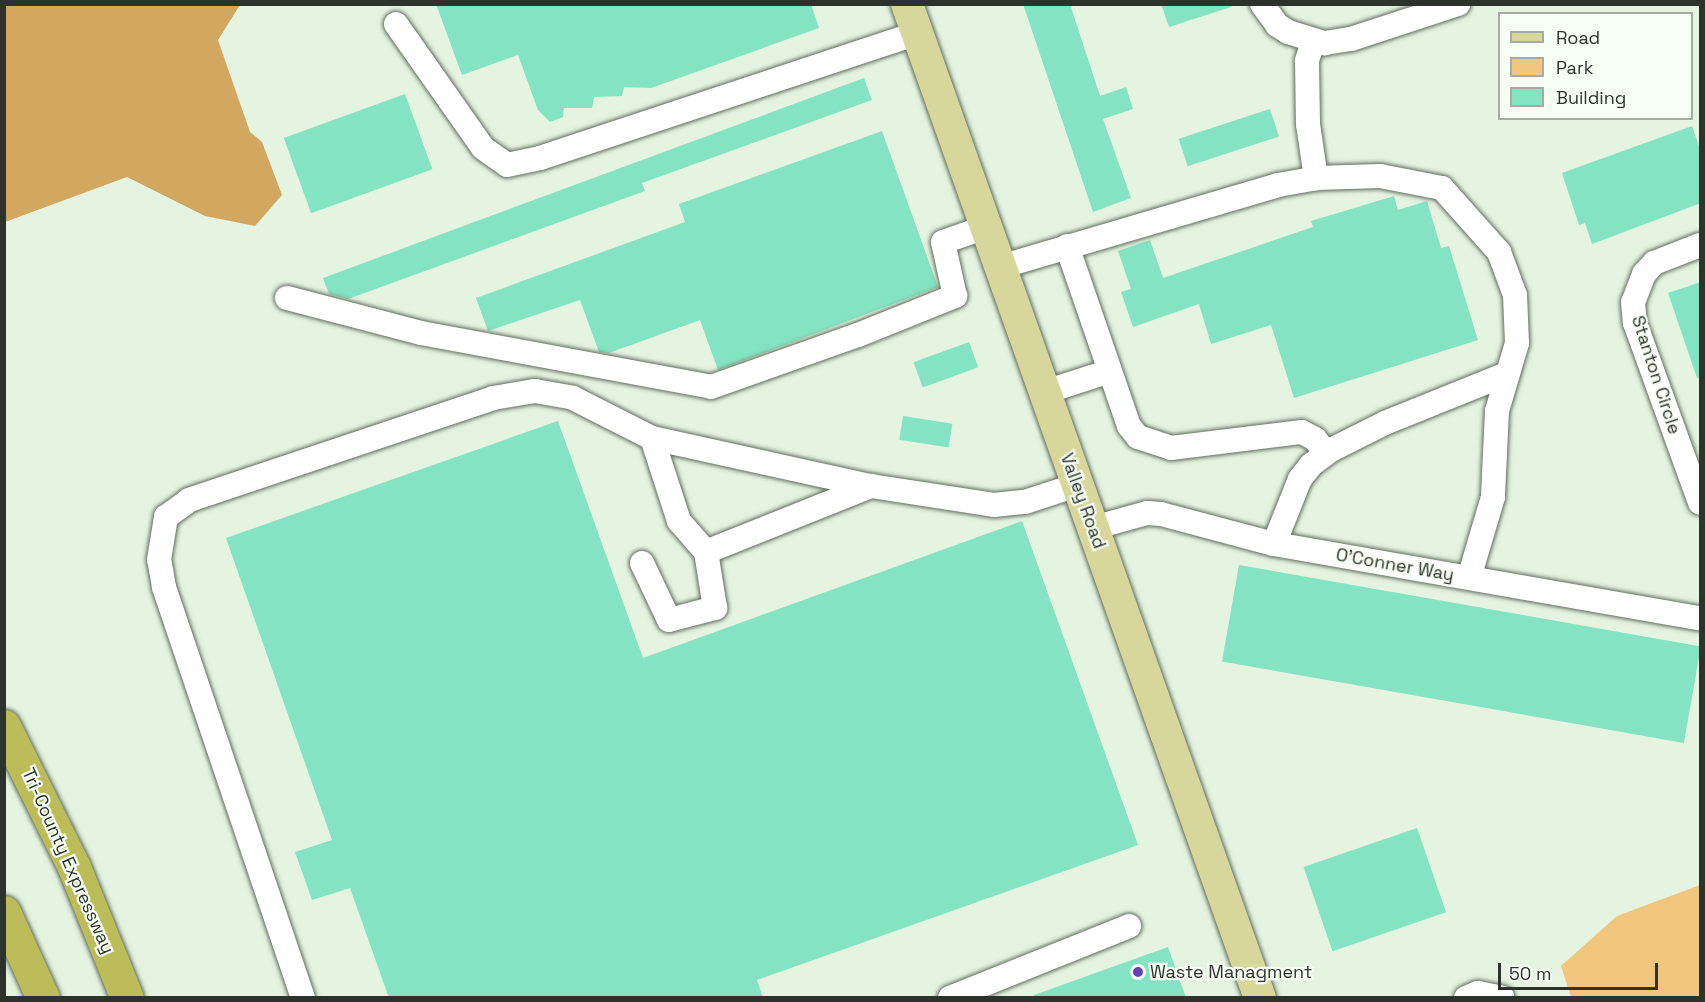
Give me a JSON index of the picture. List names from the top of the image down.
{
  "streets": {
    "highway": ["Tri-County Expressway"],
    "main road": ["Valley Road"],
    "street": ["Stanton Circle", "O'Conner Way"]
  },
  "crossings": [
    ["Valley Road", "O'Conner Way"]
  ],
  "places": ["Waste Managment"],
  "legend": ["Road", "Park", "Building"],
  "scale_bar": "50 m"
}
